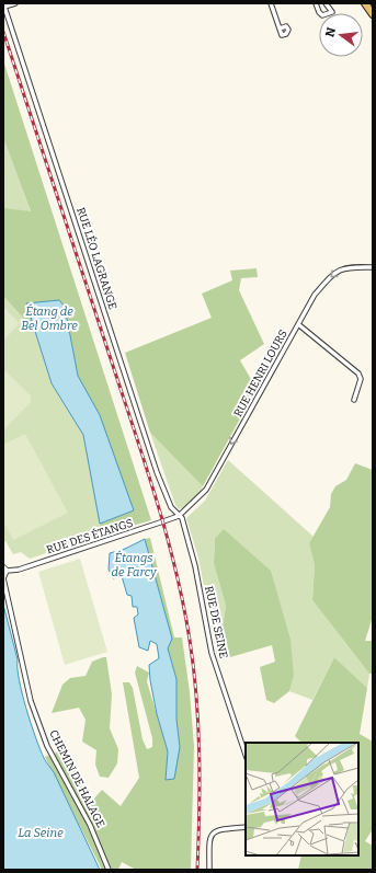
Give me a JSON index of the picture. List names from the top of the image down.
{
  "streets": {
    "street": [
      "RUE LÉO LAGRANGE",
      "RUE HENRI LOURS",
      "RUE DES ÉTANGS",
      "RUE DE SEINE",
      "CHEMIN DE HALAGE"
    ]
  },
  "crossings": [
    ["RUE LÉO LAGRANGE", "RUE HENRI LOURS"],
    ["RUE LÉO LAGRANGE", "RUE DES ÉTANGS"],
    ["RUE LÉO LAGRANGE", "RUE DE SEINE"],
    ["RUE HENRI LOURS", "RUE DES ÉTANGS"],
    ["RUE HENRI LOURS", "RUE DE SEINE"],
    ["RUE DES ÉTANGS", "RUE DE SEINE"],
    ["RUE DES ÉTANGS", "CHEMIN DE HALAGE"]
  ],
  "one_way": ["RUE HENRI LOURS"],
  "water": ["Étang de Bel Ombre", "Étangs de Farcy", "La Seine"],
  "north": "left"
}
